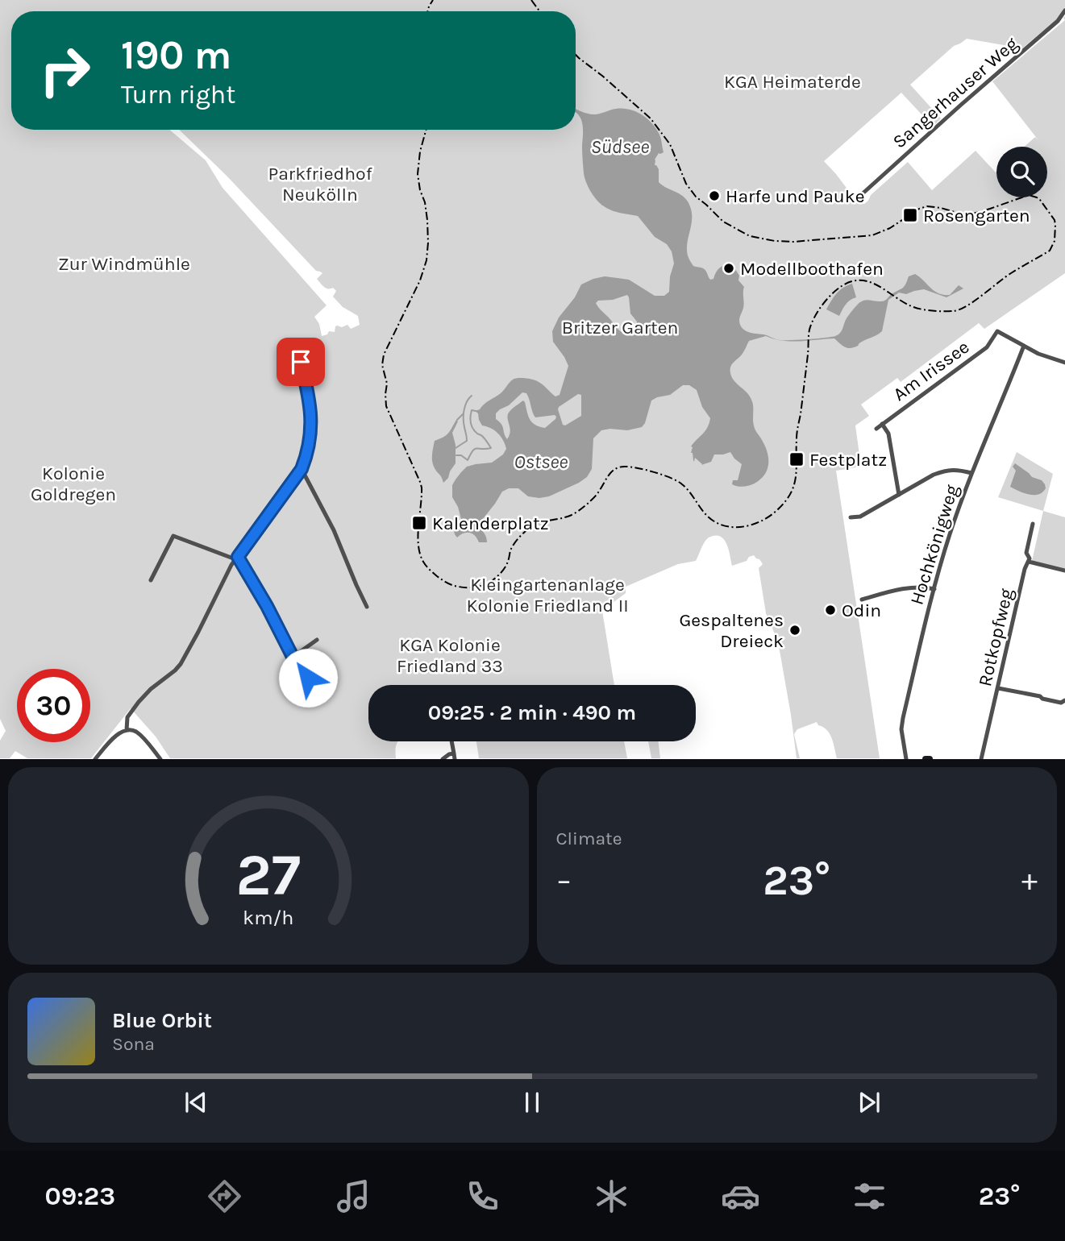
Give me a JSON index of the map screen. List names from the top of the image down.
{
  "streets": {
    "street": [
      "Sangerhauser Weg",
      "Am Irissee",
      "Hochkönigweg",
      "Rotkopfweg"
    ]
  },
  "crossings": [
    ["Am Irissee", "Hochkönigweg"]
  ],
  "water": ["Südsee", "Ostsee"],
  "parks": [
    "KGA Heimaterde",
    "Parkfriedhof Neukölln",
    "Zur Windmühle",
    "Britzer Garten",
    "Kolonie Goldregen",
    "Kleingartenanlage Kolonie Friedland II",
    "KGA Kolonie Friedland 33"
  ],
  "places": {
    "other": [
      "Harfe und Pauke",
      "Modellboothafen",
      "Odin",
      "Gespaltenes Dreieck"
    ],
    "transit": ["Rosengarten", "Festplatz", "Kalenderplatz"]
  },
  "page": {
    "turn": ["190 m", "Turn right"],
    "limit": "30",
    "trip": "09:25 · 2 min · 490 m",
    "tile": "Climate",
    "heat": ["−", "23°", "+"],
    "song": ["Blue Orbit", "Sona"],
    "tabs": ["09:23", "23°"],
    "gauge": ["27", "km/h"]
  }
}
